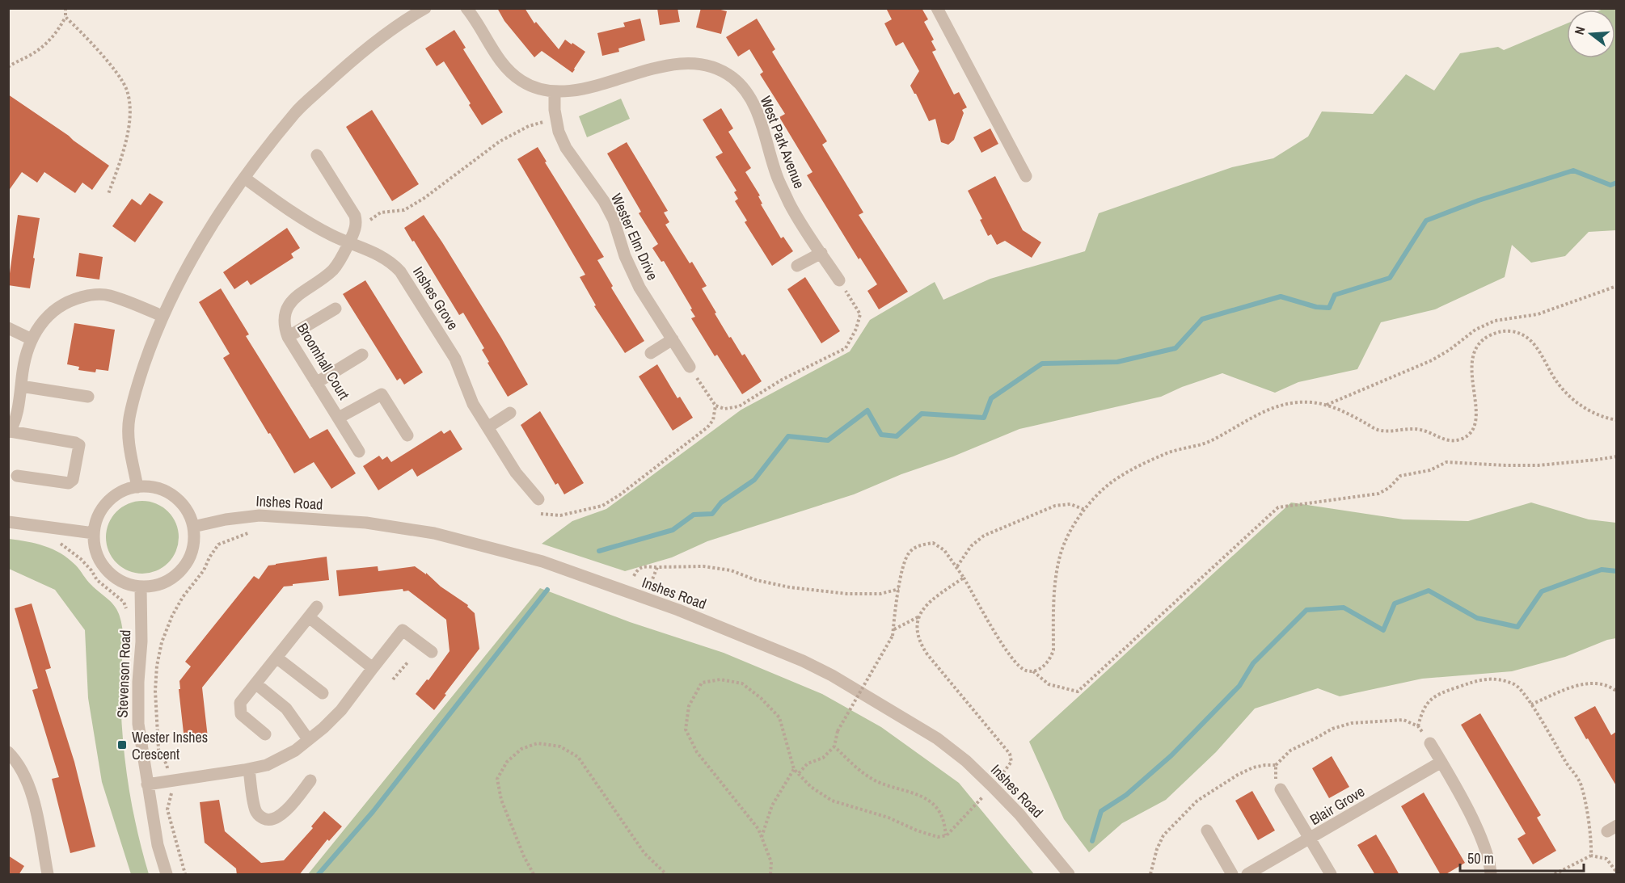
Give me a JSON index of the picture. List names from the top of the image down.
{
  "streets": {
    "street": [
      "West Park Avenue",
      "Wester Elm Drive",
      "Inshes Grove",
      "Broomhall Court",
      "Inshes Road",
      "Stevenson Road",
      "Blair Grove"
    ]
  },
  "crossings": [
    ["West Park Avenue", "Wester Elm Drive"],
    ["Inshes Grove", "Broomhall Court"],
    ["Inshes Road", "Stevenson Road"]
  ],
  "places": {
    "transit": ["Wester Inshes Crescent"]
  },
  "scale_bar": "50 m",
  "north": "left"
}
